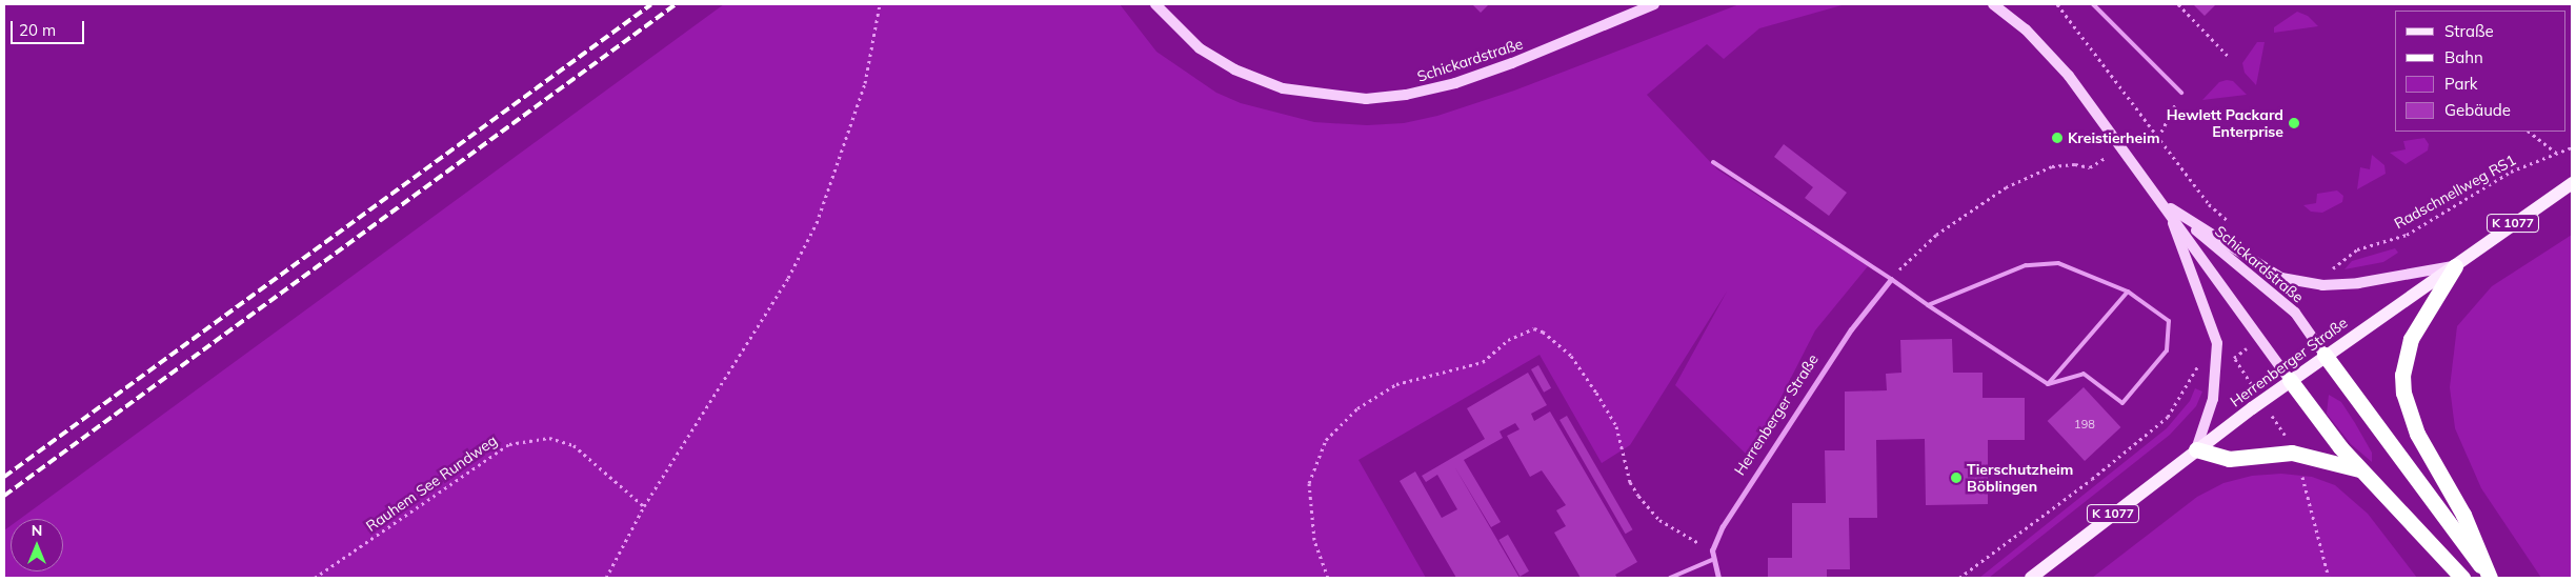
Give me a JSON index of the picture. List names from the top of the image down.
{
  "streets": {
    "main road": ["K 1077", "Herrenberger Straße"],
    "street": ["Schickardstraße"],
    "path": ["Radschnellweg RS1", "Rauhem See Rundweg"]
  },
  "crossings": [
    ["Schickardstraße", "Herrenberger Straße"]
  ],
  "places": ["Hewlett Packard Enterprise", "Kreistierheim", "Tierschutzheim Böblingen"],
  "house_numbers": ["198"],
  "legend": [
    "Straße",
    "Bahn",
    "Park",
    "Gebäude"
  ],
  "scale_bar": "20 m",
  "north": "top"
}
